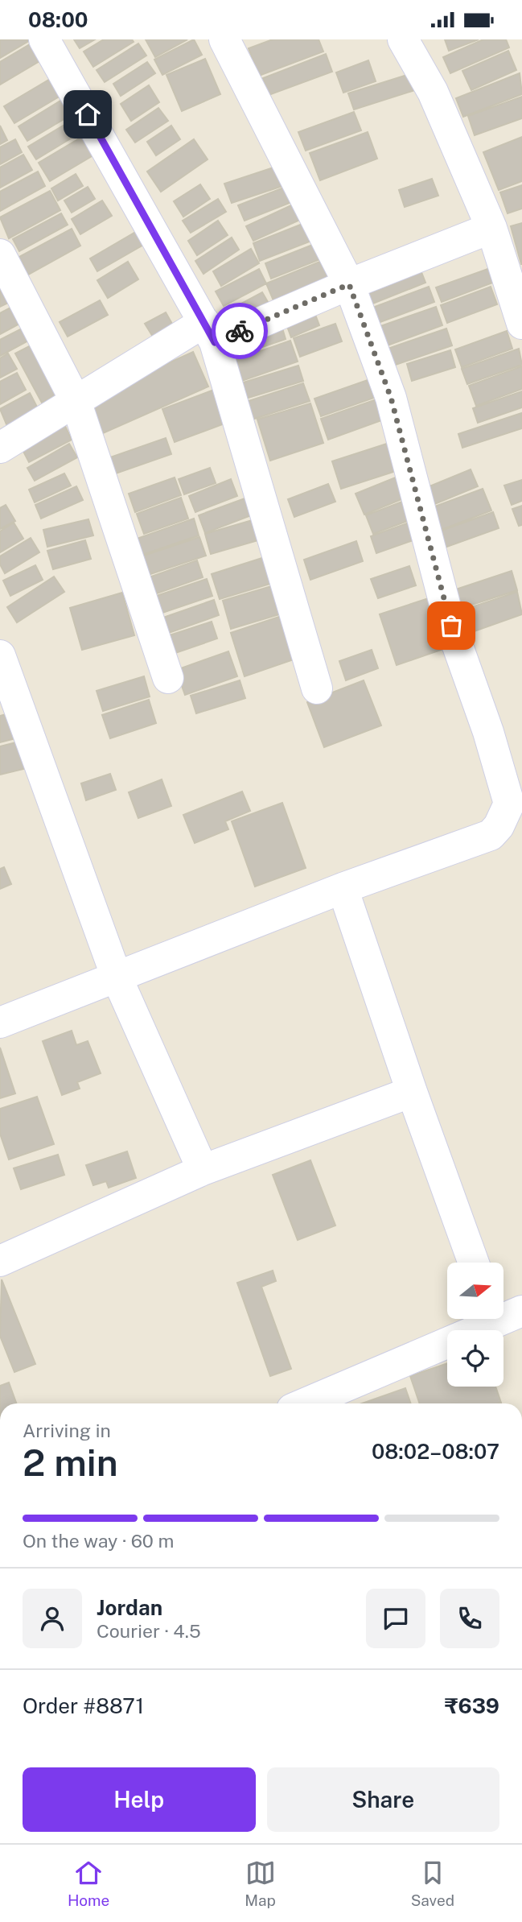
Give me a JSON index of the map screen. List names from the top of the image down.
{
  "north": "right",
  "page": {
    "status": "08:00",
    "heading": ["2 min", "Arriving in", "08:02–08:07"],
    "panel": [
      "Jordan",
      "Courier · 4.5",
      "Order #8871",
      "₹639"
    ],
    "bar": "On the way · 60 m",
    "buttons": ["Help", "Share"],
    "tabs": ["Home", "Map", "Saved"]
  }
}
